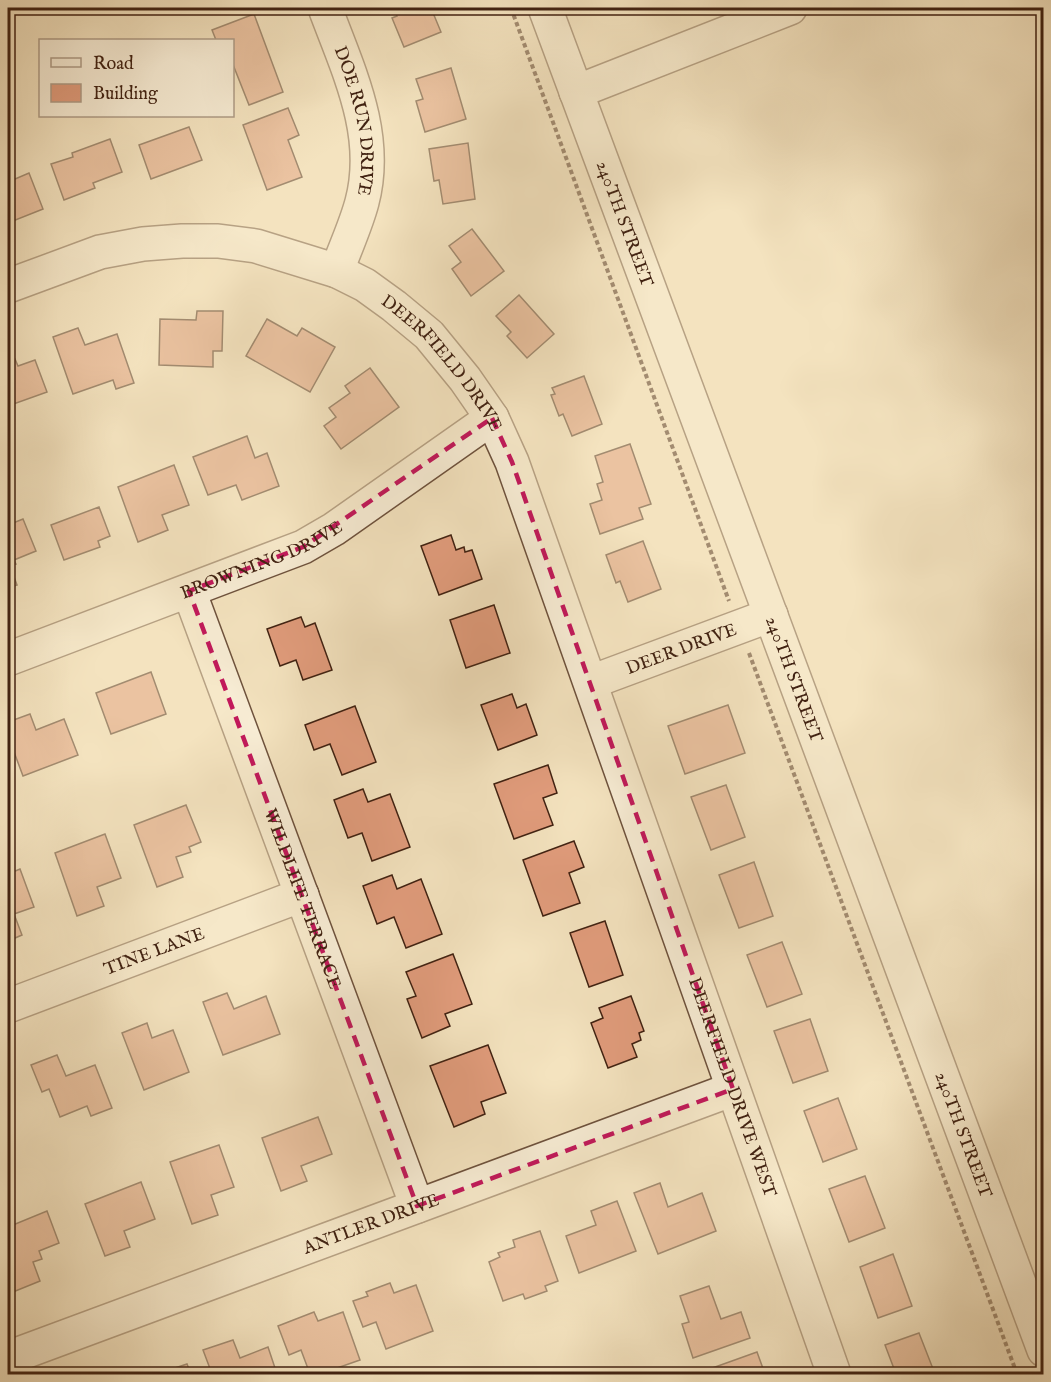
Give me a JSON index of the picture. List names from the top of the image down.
{
  "streets": {
    "street": [
      "DOE RUN DRIVE",
      "240TH STREET",
      "DEERFIELD DRIVE",
      "BROWNING DRIVE",
      "DEER DRIVE",
      "WILDLIFE TERRACE",
      "TINE LANE",
      "DEERFIELD DRIVE WEST",
      "ANTLER DRIVE"
    ]
  },
  "crossings": [
    ["DOE RUN DRIVE", "DEERFIELD DRIVE"],
    ["240TH STREET", "DEER DRIVE"],
    ["DEERFIELD DRIVE", "BROWNING DRIVE"],
    ["DEERFIELD DRIVE", "DEER DRIVE"],
    ["DEERFIELD DRIVE", "DEERFIELD DRIVE WEST"],
    ["BROWNING DRIVE", "WILDLIFE TERRACE"],
    ["WILDLIFE TERRACE", "TINE LANE"],
    ["WILDLIFE TERRACE", "ANTLER DRIVE"],
    ["DEERFIELD DRIVE WEST", "ANTLER DRIVE"]
  ],
  "legend": ["Road", "Building"]
}
